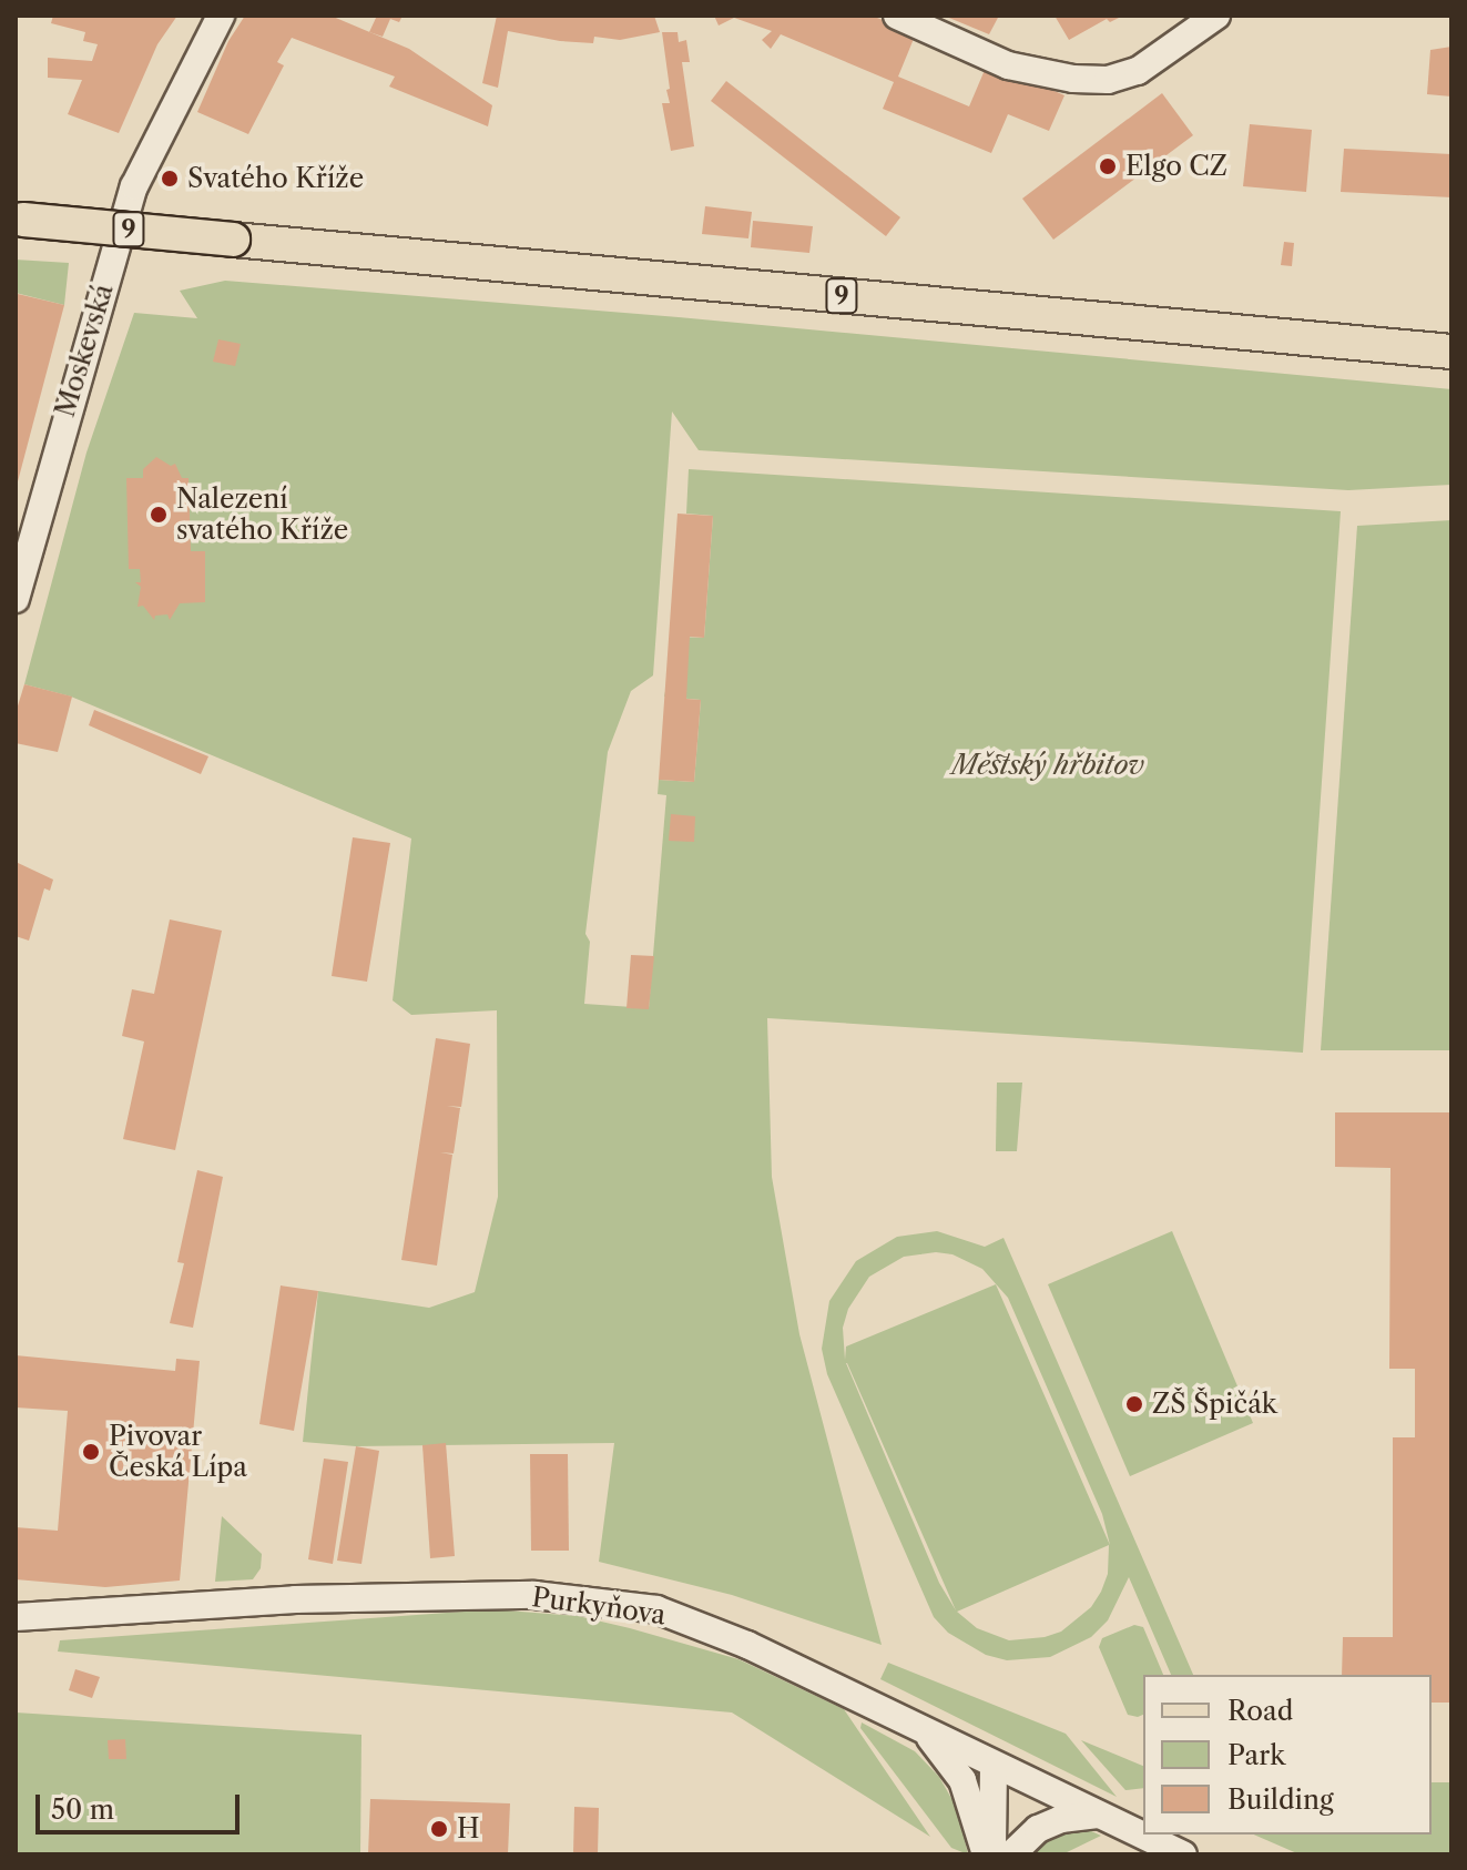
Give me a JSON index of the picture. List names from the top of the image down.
{
  "streets": {
    "main road": ["9"],
    "street": ["Moskevská", "Purkyňova"]
  },
  "parks": ["Městský hřbitov"],
  "places": [
    "Elgo CZ",
    "Svatého Kříže",
    "Nalezení svatého Kříže",
    "ZŠ Špičák",
    "Pivovar Česká Lípa",
    "H"
  ],
  "legend": ["Road", "Park", "Building"],
  "scale_bar": "50 m"
}
